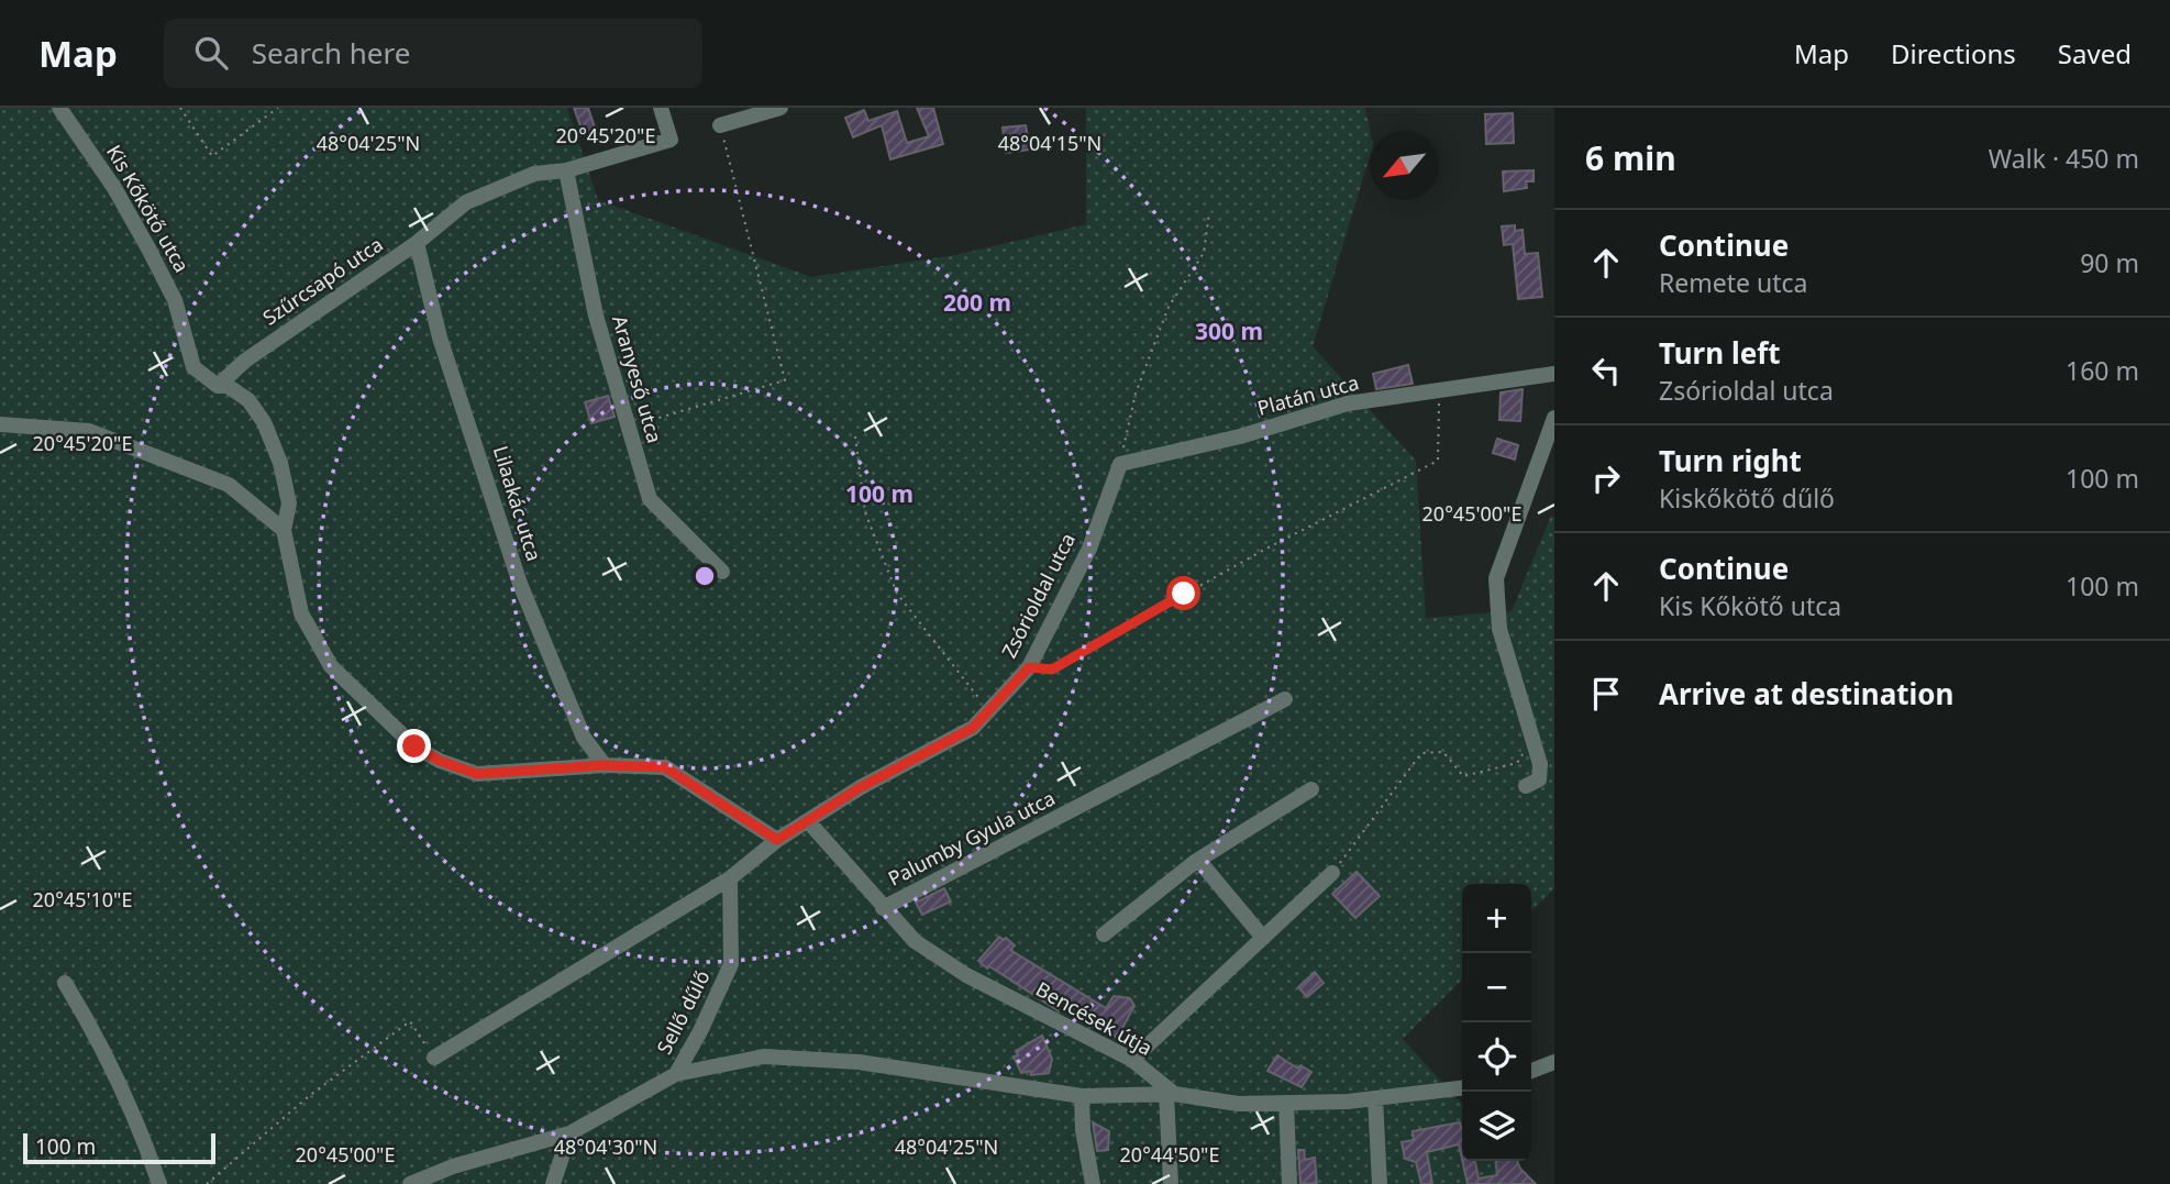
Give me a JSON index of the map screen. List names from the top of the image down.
{
  "streets": {
    "street": [
      "Kis Kőkötő utca",
      "Szűrcsapó utca",
      "Aranyeső utca",
      "Platán utca",
      "Lilaakác utca",
      "Zsórioldal utca",
      "Palumby Gyula utca",
      "Sellő dűlő",
      "Bencések útja"
    ]
  },
  "crossings": [
    ["Kis Kőkötő utca", "Szűrcsapó utca"],
    ["Kis Kőkötő utca", "Lilaakác utca"],
    ["Kis Kőkötő utca", "Zsórioldal utca"],
    ["Szűrcsapó utca", "Aranyeső utca"],
    ["Szűrcsapó utca", "Lilaakác utca"],
    ["Platán utca", "Zsórioldal utca"],
    ["Zsórioldal utca", "Sellő dűlő"],
    ["Zsórioldal utca", "Bencések útja"],
    ["Palumby Gyula utca", "Bencések útja"]
  ],
  "scale_bar": "100 m",
  "north": "bottom left",
  "page": {
    "header": "Map",
    "search": "Search here",
    "nav": ["Map", "Directions", "Saved"],
    "heading": ["6 min", "Walk · 450 m"],
    "list": [
      ["Continue", "Remete utca", "90 m"],
      ["Turn left", "Zsórioldal utca", "160 m"],
      ["Turn right", "Kiskőkötő dűlő", "100 m"],
      ["Continue", "Kis Kőkötő utca", "100 m"],
      "Arrive at destination"
    ],
    "map_buttons": ["+", "−"],
    "scale": "100 m"
  },
  "coordinates": [
    "20°45'20\"E",
    "48°04'25\"N",
    "48°04'15\"N",
    "20°45'00\"E",
    "20°45'10\"E",
    "48°04'30\"N",
    "20°44'50\"E"
  ],
  "rings": ["200 m", "300 m", "100 m"]
}
